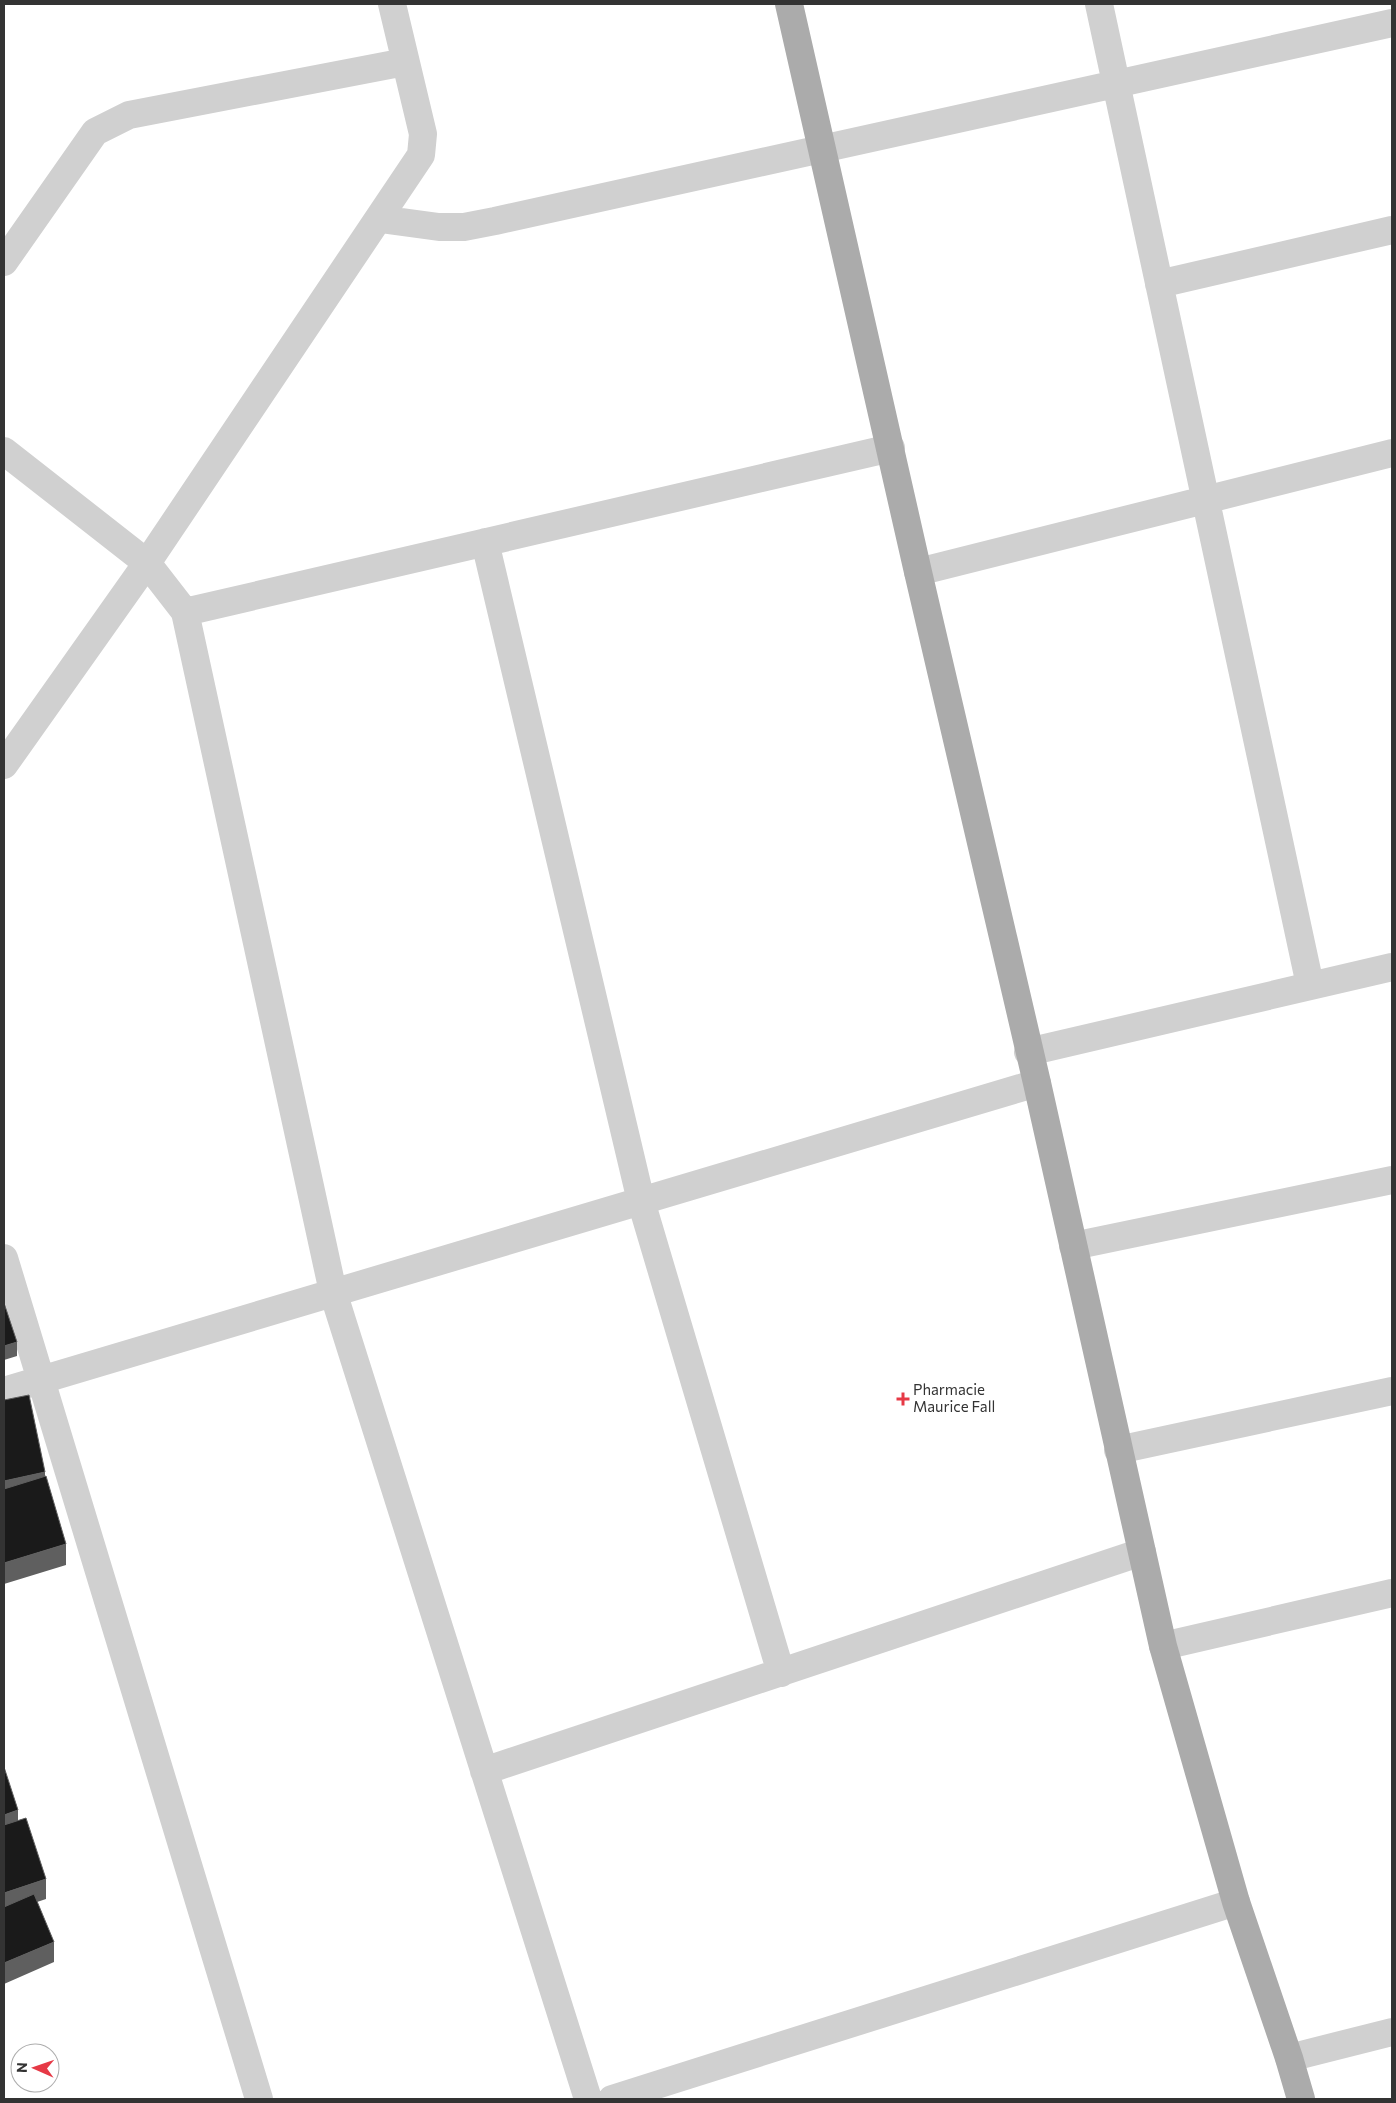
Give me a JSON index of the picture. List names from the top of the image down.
{
  "places": {
    "health": ["Pharmacie Maurice Fall"]
  },
  "north": "left"
}
